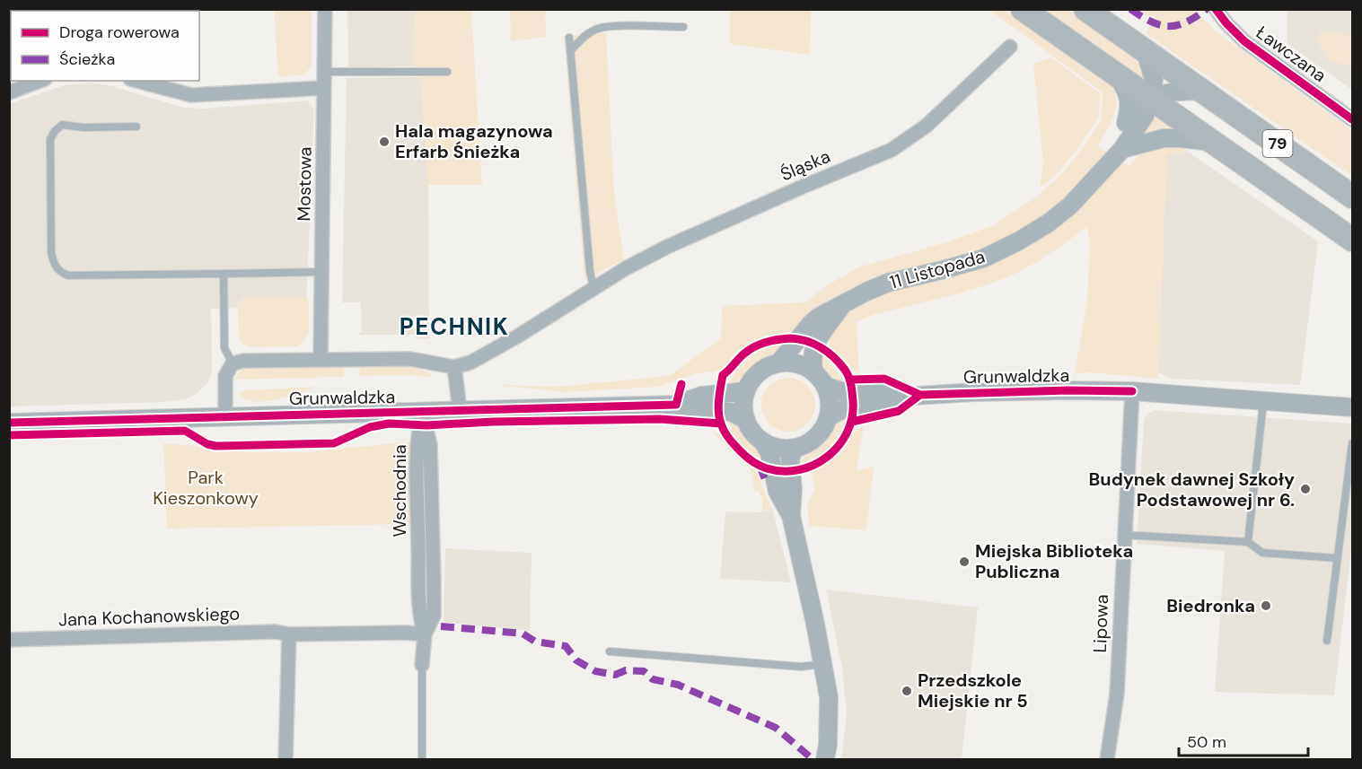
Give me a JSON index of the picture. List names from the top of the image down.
{
  "streets": {
    "main road": ["79"],
    "street": [
      "Ławczana",
      "Śląska",
      "Mostowa",
      "11 Listopada",
      "Grunwaldzka",
      "Wschodnia",
      "Jana Kochanowskiego",
      "Lipowa"
    ]
  },
  "crossings": [
    ["79", "11 Listopada"],
    ["11 Listopada", "Grunwaldzka"],
    ["Grunwaldzka", "Wschodnia"],
    ["Grunwaldzka", "Lipowa"],
    ["Wschodnia", "Jana Kochanowskiego"]
  ],
  "districts": ["PECHNIK"],
  "parks": ["Park Kieszonkowy"],
  "places": [
    "Hala magazynowa Erfarb Śnieżka",
    "Budynek dawnej Szkoły Podstawowej nr 6.",
    "Miejska Biblioteka Publiczna",
    "Biedronka",
    "Przedszkole Miejskie nr 5"
  ],
  "legend": ["Droga rowerowa", "Ścieżka"],
  "scale_bar": "50 m"
}
